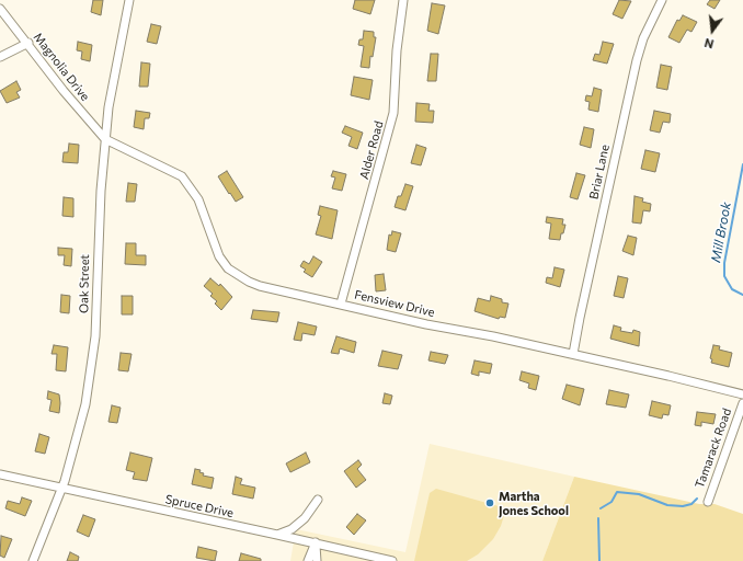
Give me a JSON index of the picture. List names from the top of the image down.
{
  "streets": {
    "street": [
      "Magnolia Drive",
      "Alder Road",
      "Briar Lane",
      "Oak Street",
      "Fensview Drive",
      "Tamarack Road",
      "Spruce Drive"
    ]
  },
  "crossings": [
    ["Magnolia Drive", "Oak Street"],
    ["Magnolia Drive", "Fensview Drive"],
    ["Alder Road", "Fensview Drive"],
    ["Briar Lane", "Fensview Drive"],
    ["Oak Street", "Fensview Drive"],
    ["Oak Street", "Spruce Drive"]
  ],
  "water": ["Mill Brook"],
  "places": ["Martha Jones School"],
  "north": "bottom"
}
